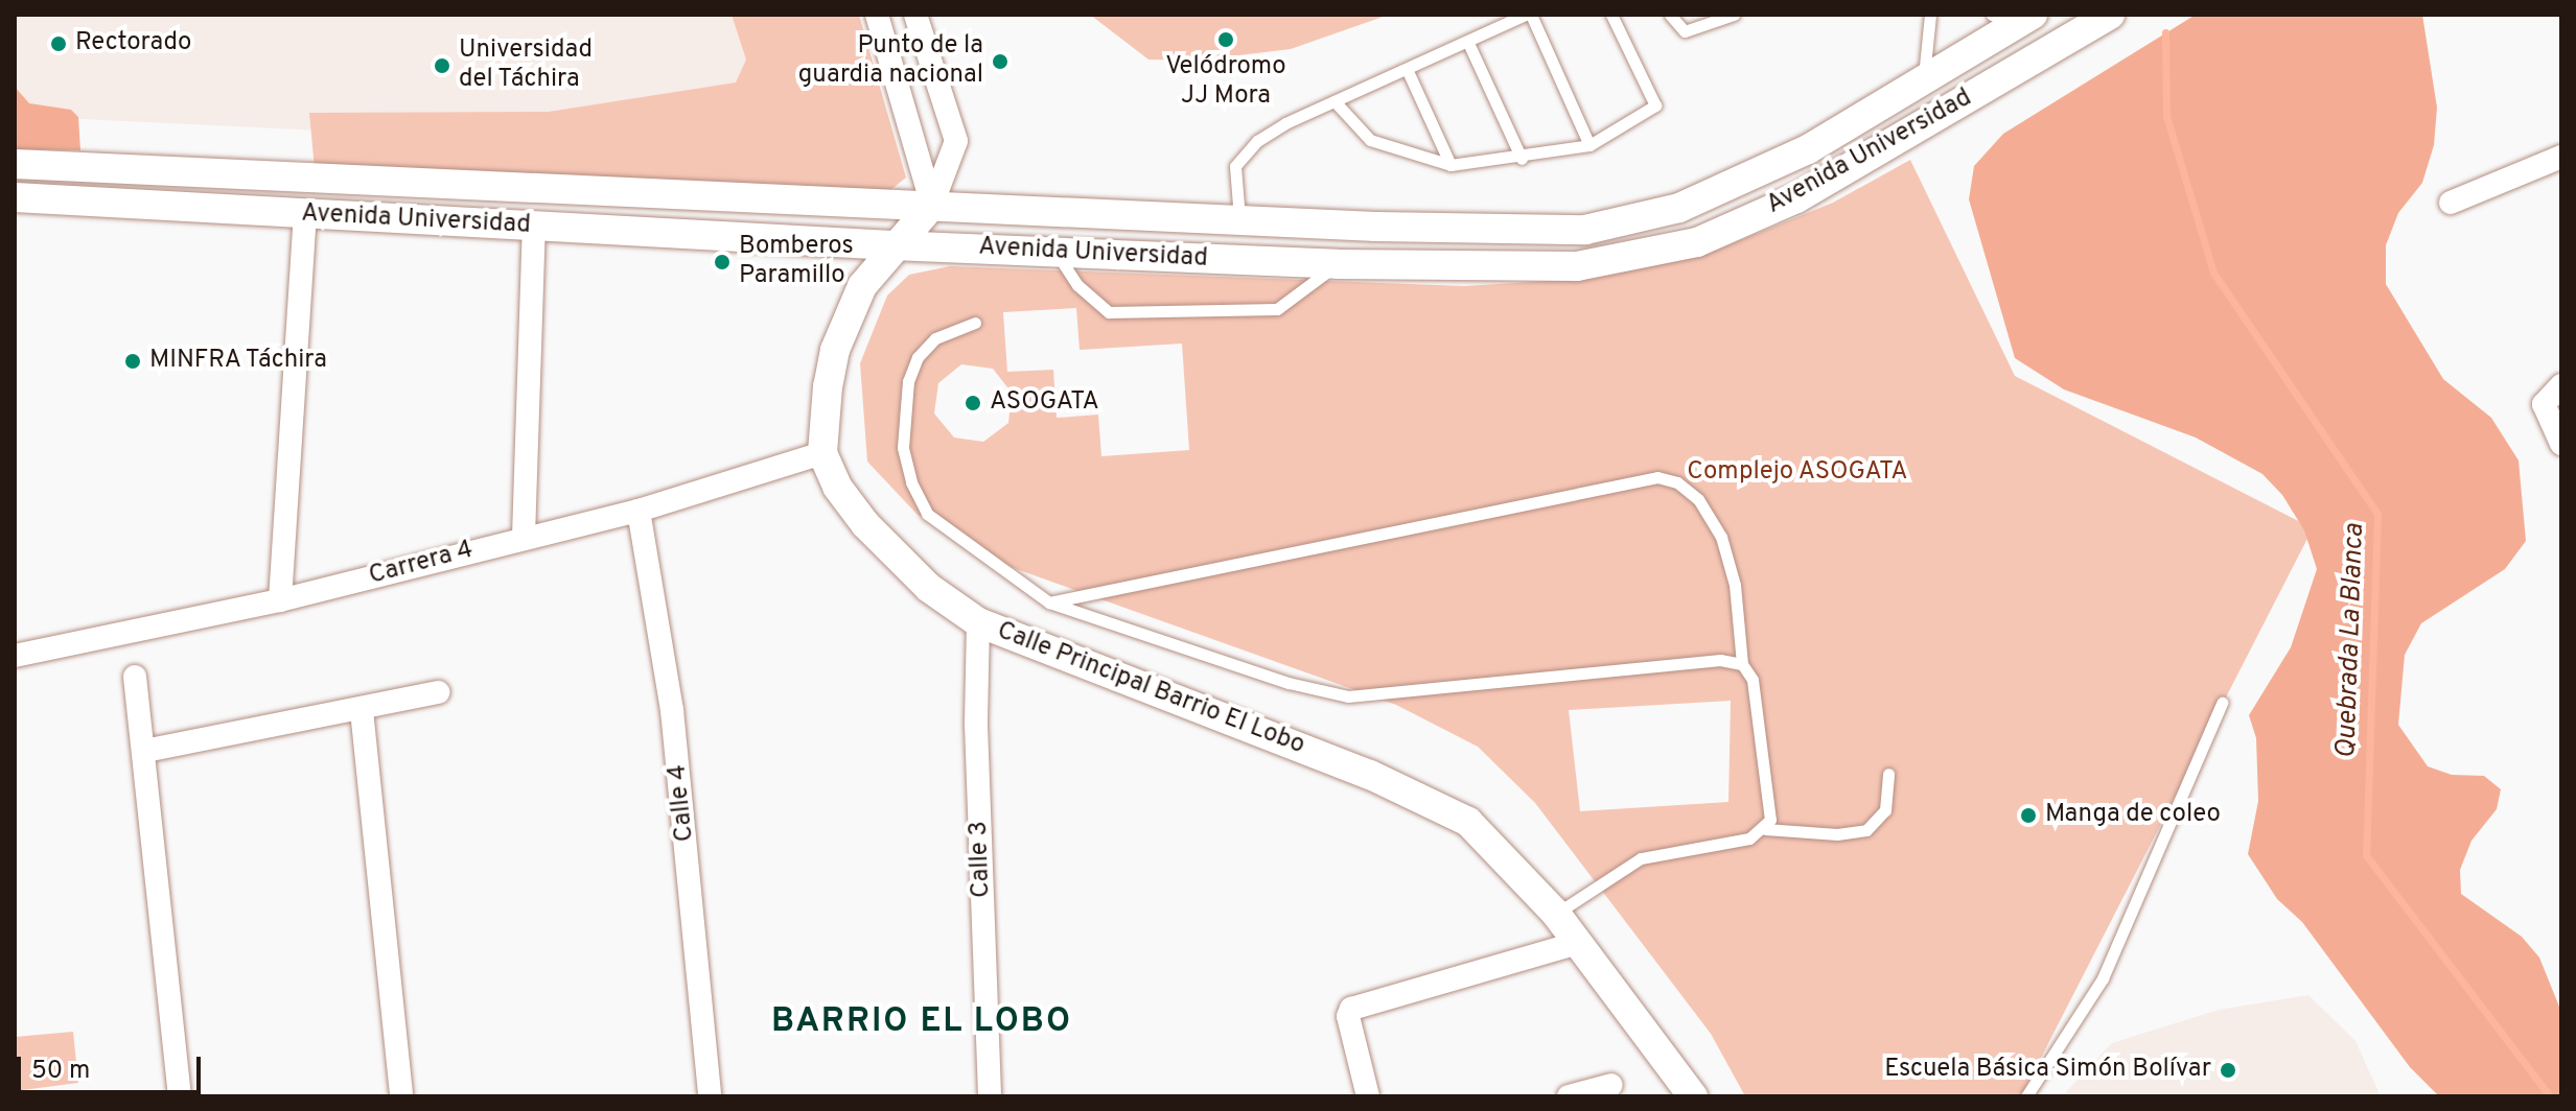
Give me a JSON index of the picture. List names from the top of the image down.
{
  "streets": {
    "street": [
      "Avenida Universidad",
      "Carrera 4",
      "Calle Principal Barrio El Lobo",
      "Calle 4",
      "Calle 3"
    ]
  },
  "crossings": [
    ["Carrera 4", "Calle Principal Barrio El Lobo"],
    ["Carrera 4", "Calle 4"],
    ["Calle Principal Barrio El Lobo", "Calle 3"]
  ],
  "districts": ["BARRIO EL LOBO"],
  "water": ["Quebrada La Blanca"],
  "parks": ["Complejo ASOGATA"],
  "places": [
    "Velódromo JJ Mora",
    "Rectorado",
    "Punto de la guardia nacional",
    "Universidad del Táchira",
    "Bomberos Paramillo",
    "MINFRA Táchira",
    "ASOGATA",
    "Manga de coleo",
    "Escuela Básica Simón Bolívar"
  ],
  "scale_bar": "50 m"
}
